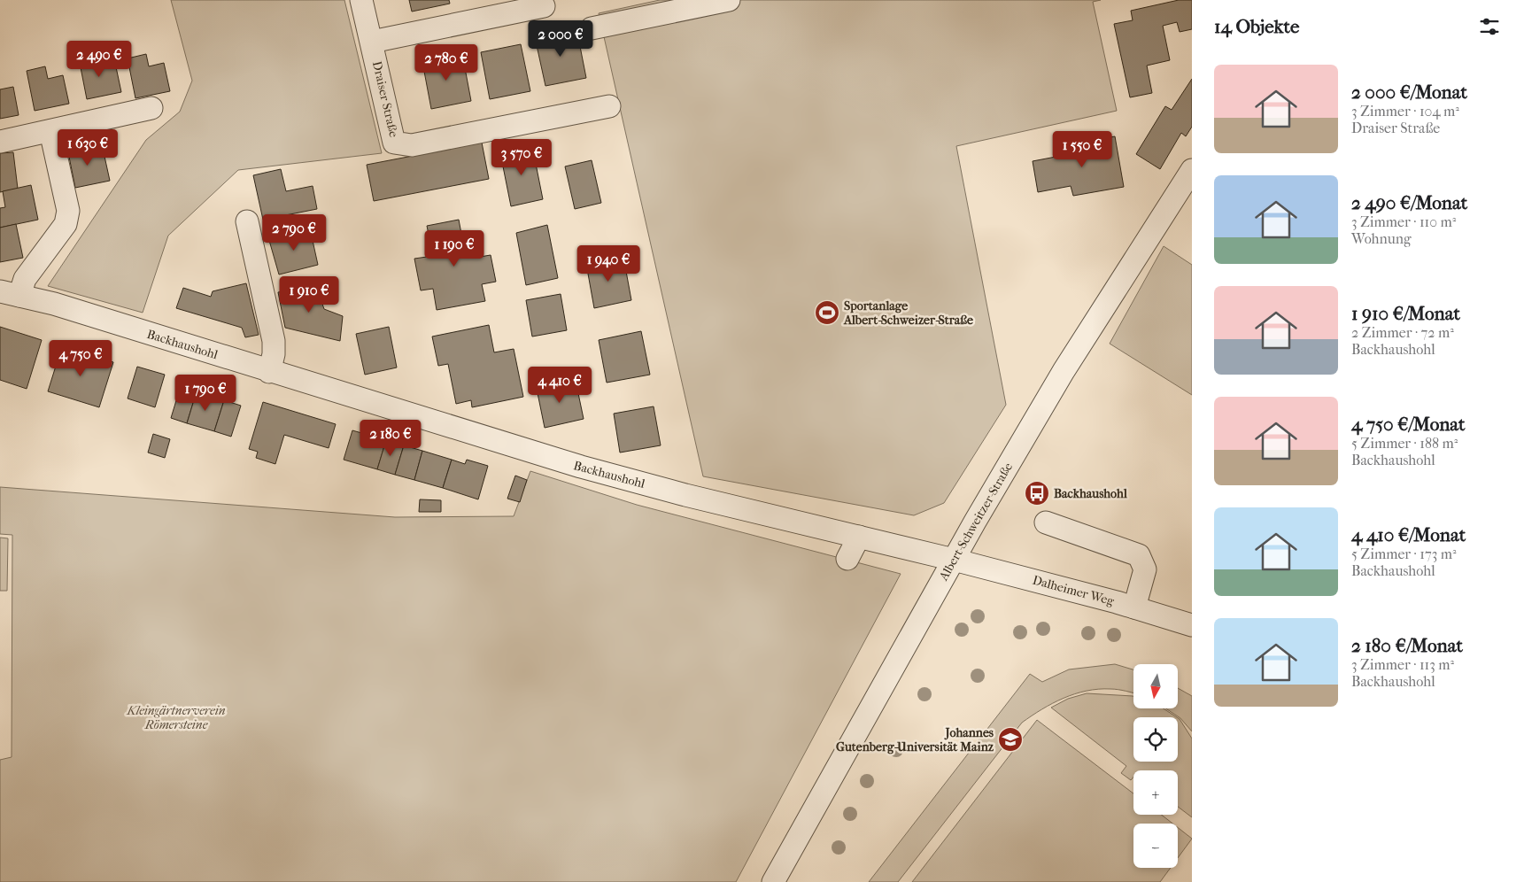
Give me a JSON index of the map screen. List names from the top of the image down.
{
  "streets": {
    "street": [
      "Draiser Straße",
      "Backhaushohl",
      "Albert-Schweitzer-Straße",
      "Dalheimer Weg"
    ]
  },
  "crossings": [
    ["Backhaushohl", "Albert-Schweitzer-Straße"],
    ["Backhaushohl", "Dalheimer Weg"],
    ["Albert-Schweitzer-Straße", "Dalheimer Weg"]
  ],
  "parks": ["Kleingärtnerverein Römersteine"],
  "places": {
    "sports": ["Sportanlage Albert-Schweizer-Straße"],
    "bus stop": ["Backhaushohl"],
    "school or university": ["Johannes Gutenberg-Universität Mainz"]
  },
  "north": "bottom",
  "page": {
    "heading": "14 Objekte",
    "price": [
      "2 000 €",
      "2 490 €",
      "2 780 €",
      "1 630 €",
      "1 550 €",
      "3 570 €",
      "2 790 €",
      "1 190 €",
      "1 940 €",
      "1 910 €",
      "4 750 €",
      "4 410 €",
      "1 790 €",
      "2 180 €"
    ],
    "list": [
      {
        "name": "2 000 €/Monat",
        "note": "3 Zimmer · 104 m² · Draiser Straße"
      },
      {
        "name": "2 490 €/Monat",
        "note": "3 Zimmer · 110 m² · Wohnung"
      },
      {
        "name": "1 910 €/Monat",
        "note": "2 Zimmer · 72 m² · Backhaushohl"
      },
      {
        "name": "4 750 €/Monat",
        "note": "5 Zimmer · 188 m² · Backhaushohl"
      },
      {
        "name": "4 410 €/Monat",
        "note": "5 Zimmer · 173 m² · Backhaushohl"
      },
      {
        "name": "2 180 €/Monat",
        "note": "3 Zimmer · 113 m² · Backhaushohl"
      }
    ],
    "map_buttons": ["+", "−"]
  }
}
